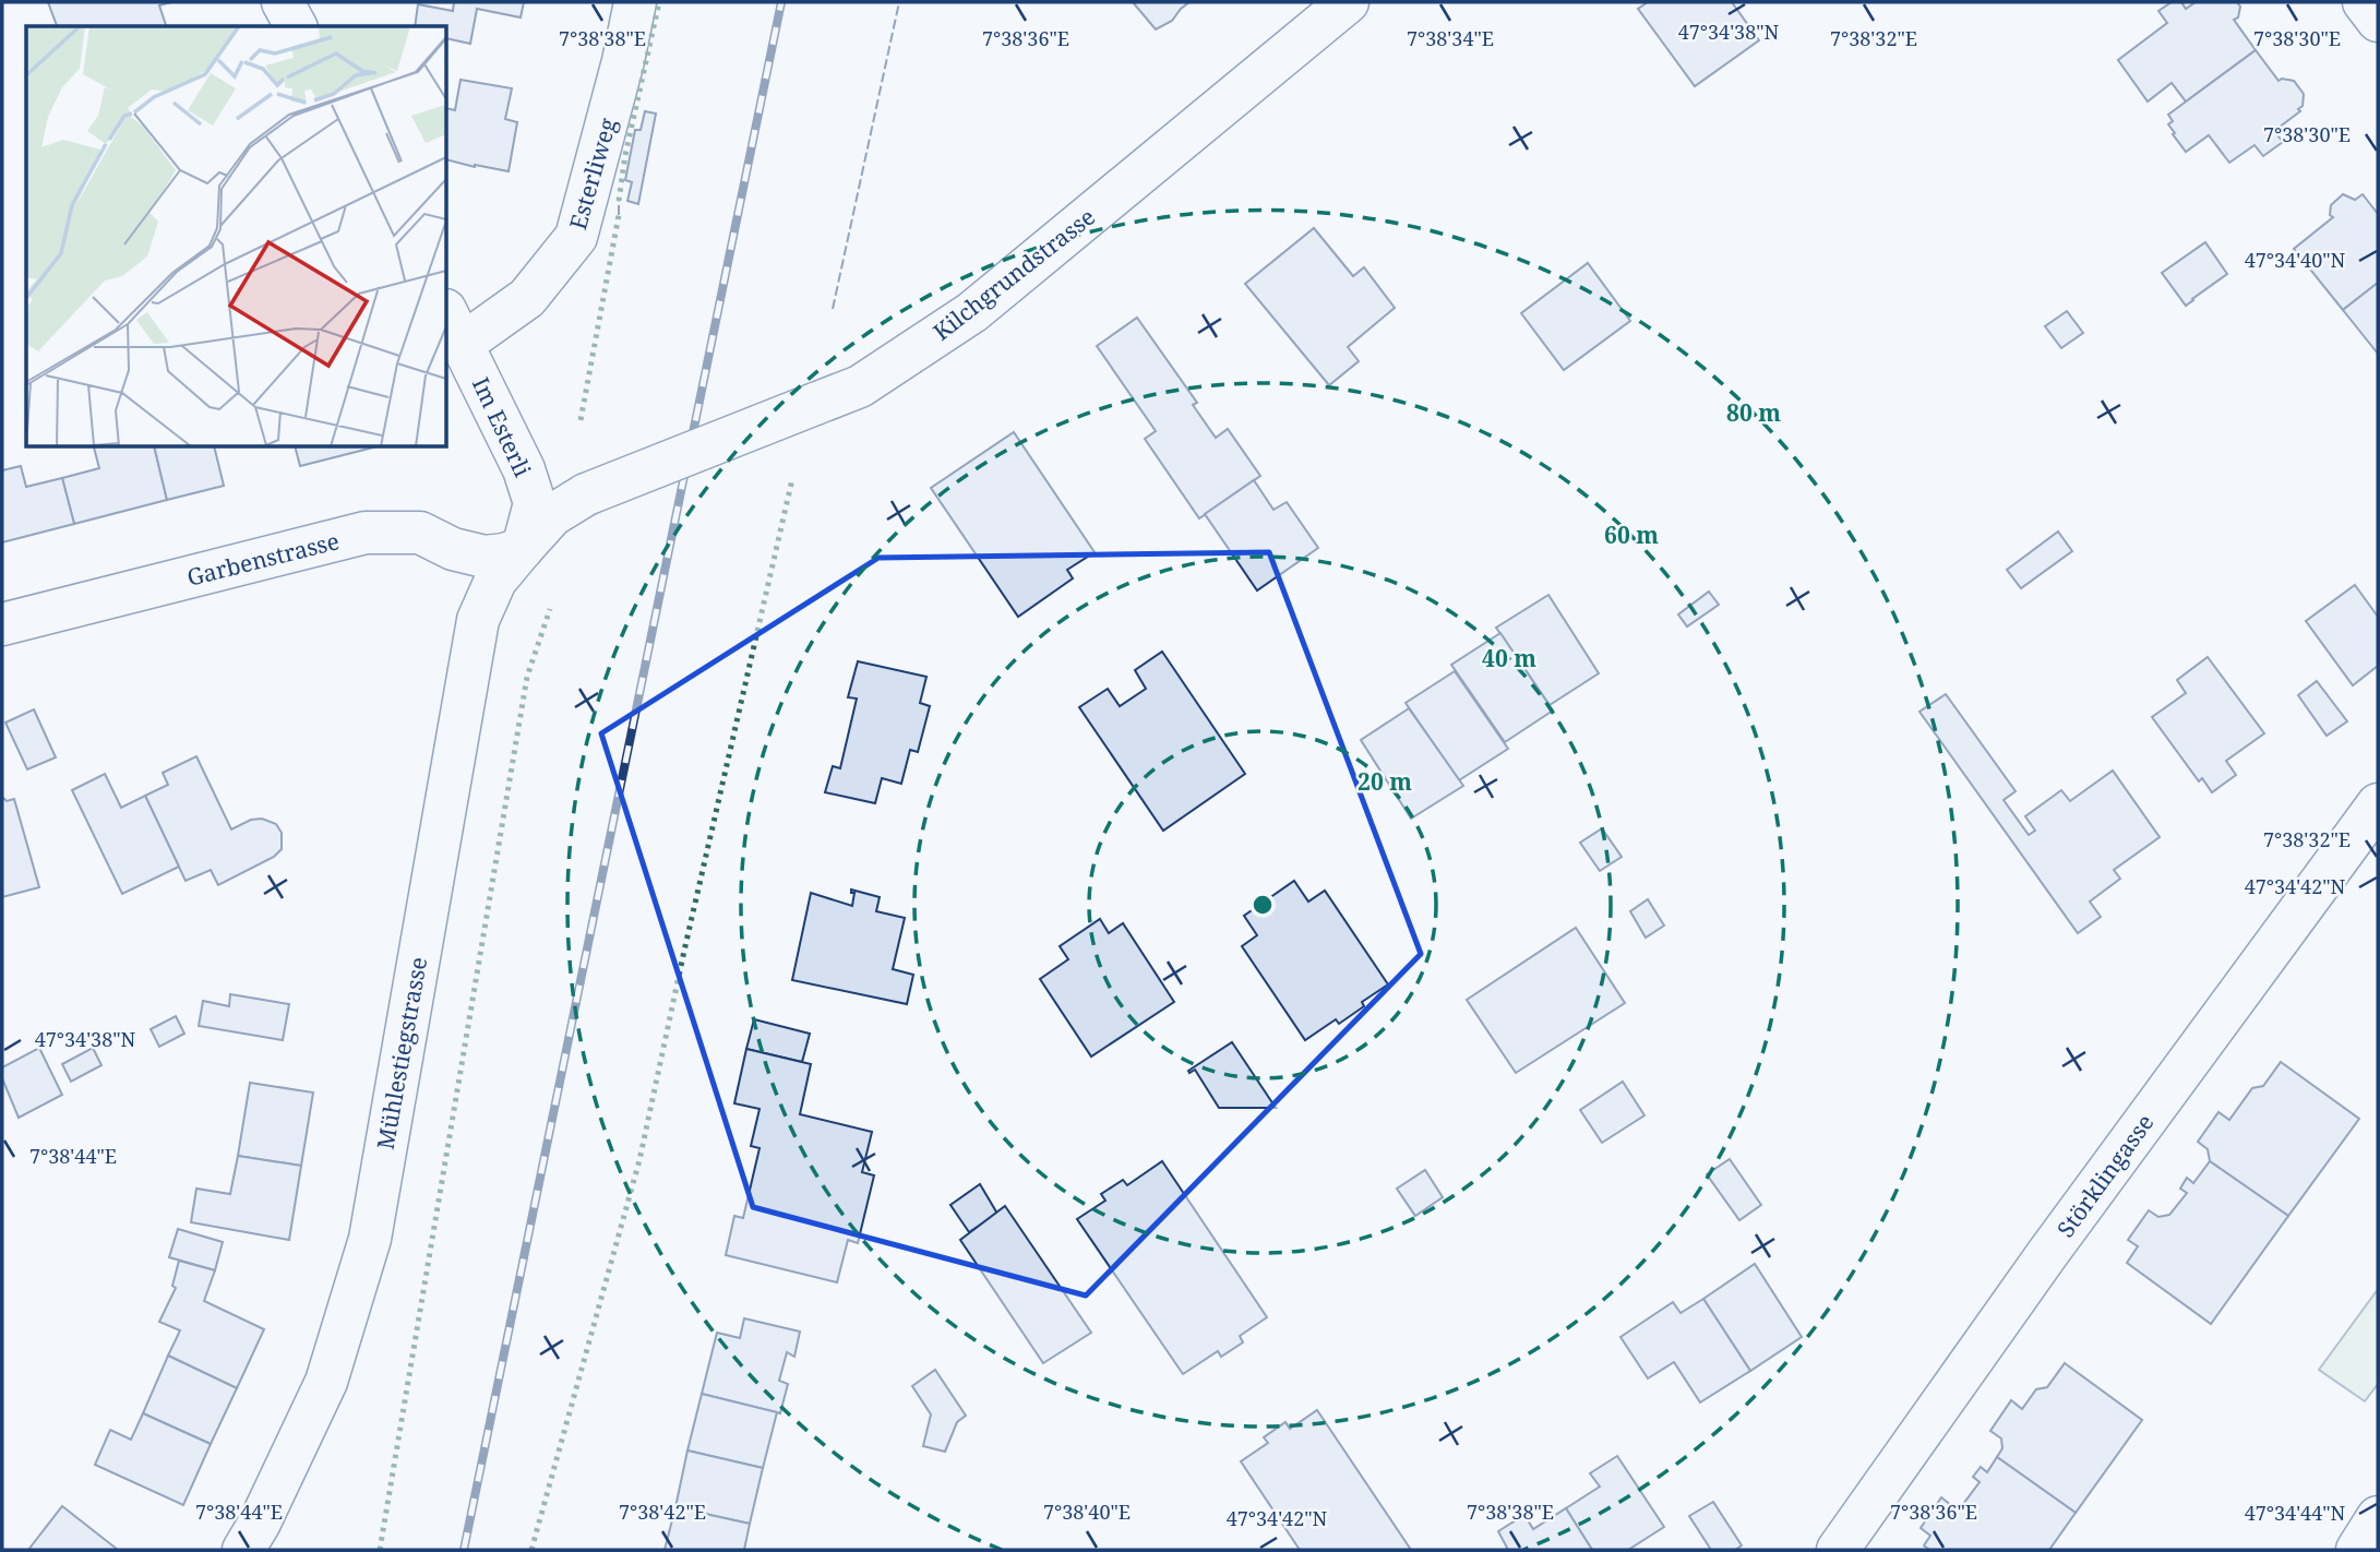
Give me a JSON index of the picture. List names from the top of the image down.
{
  "streets": {
    "street": [
      "Esterliweg",
      "Kilchgrundstrasse",
      "Im Esterli",
      "Garbenstrasse",
      "Mühlestiegstrasse",
      "Störklingasse"
    ]
  },
  "crossings": [
    ["Esterliweg", "Im Esterli"],
    ["Kilchgrundstrasse", "Im Esterli"],
    ["Kilchgrundstrasse", "Garbenstrasse"],
    ["Kilchgrundstrasse", "Mühlestiegstrasse"],
    ["Im Esterli", "Garbenstrasse"],
    ["Im Esterli", "Mühlestiegstrasse"],
    ["Garbenstrasse", "Mühlestiegstrasse"]
  ],
  "coordinates": [
    "47°34'38\"N",
    "7°38'30\"E",
    "7°38'38\"E",
    "7°38'36\"E",
    "7°38'34\"E",
    "7°38'32\"E",
    "47°34'40\"N",
    "47°34'42\"N",
    "7°38'44\"E",
    "7°38'42\"E",
    "7°38'40\"E",
    "47°34'44\"N"
  ],
  "rings": [
    "80 m",
    "60 m",
    "40 m",
    "20 m"
  ]
}
